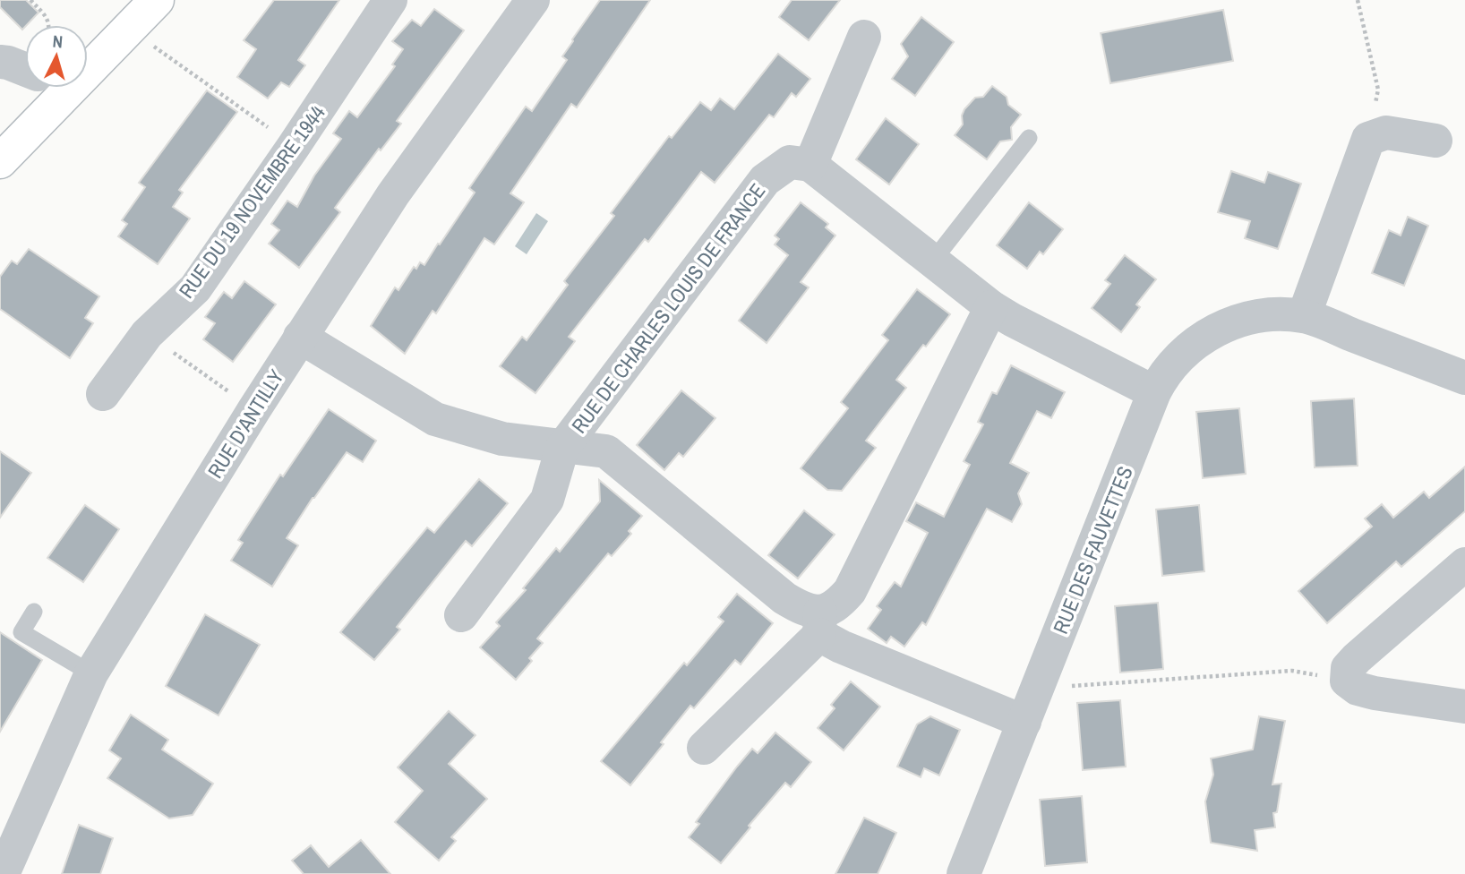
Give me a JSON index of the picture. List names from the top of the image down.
{
  "streets": {
    "street": [
      "RUE DU 19 NOVEMBRE 1944",
      "RUE DE CHARLES LOUIS DE FRANCE",
      "RUE D'ANTILLY",
      "RUE DES FAUVETTES"
    ]
  },
  "crossings": [
    ["RUE DE CHARLES LOUIS DE FRANCE", "RUE D'ANTILLY"],
    ["RUE DE CHARLES LOUIS DE FRANCE", "RUE DES FAUVETTES"]
  ],
  "north": "top"
}
